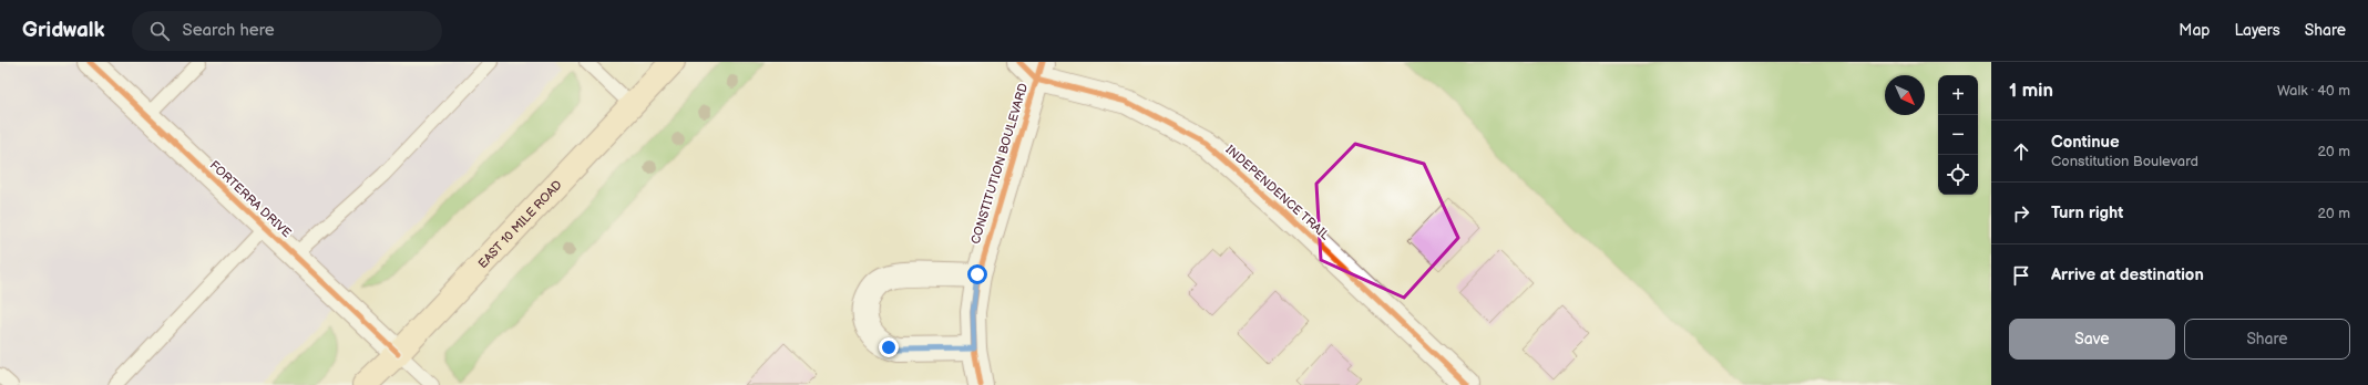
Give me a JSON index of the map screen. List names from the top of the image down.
{
  "streets": {
    "main road": ["EAST 10 MILE ROAD"],
    "street": ["CONSTITUTION BOULEVARD", "INDEPENDENCE TRAIL", "FORTERRA DRIVE"]
  },
  "crossings": [
    ["CONSTITUTION BOULEVARD", "INDEPENDENCE TRAIL"],
    ["FORTERRA DRIVE", "EAST 10 MILE ROAD"]
  ],
  "north": "bottom right",
  "page": {
    "header": "Gridwalk",
    "search": "Search here",
    "nav": ["Map", "Layers", "Share"],
    "heading": ["1 min", "Walk · 40 m"],
    "map_buttons": ["+", "−"],
    "list": [
      ["Continue", "Constitution Boulevard", "20 m"],
      ["Turn right", "20 m"],
      "Arrive at destination"
    ],
    "buttons": ["Save", "Share"]
  }
}
